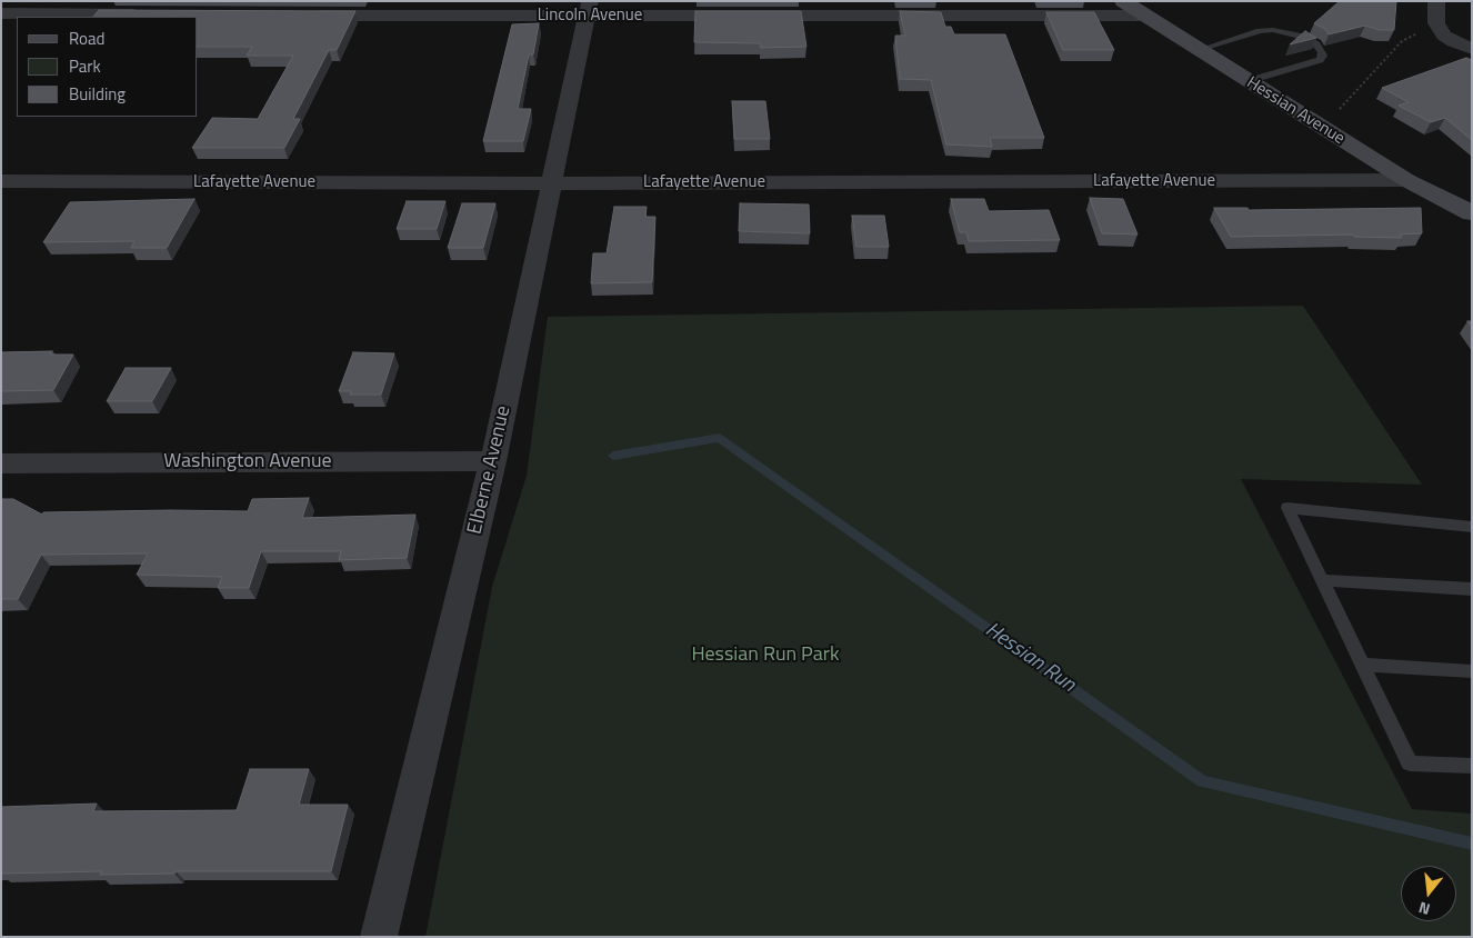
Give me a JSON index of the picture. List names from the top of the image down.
{
  "streets": {
    "main road": ["Hessian Avenue"],
    "street": [
      "Lincoln Avenue",
      "Lafayette Avenue",
      "Washington Avenue",
      "Elberne Avenue"
    ]
  },
  "crossings": [
    ["Lincoln Avenue", "Hessian Avenue"],
    ["Lincoln Avenue", "Elberne Avenue"],
    ["Hessian Avenue", "Lafayette Avenue"],
    ["Lafayette Avenue", "Elberne Avenue"],
    ["Washington Avenue", "Elberne Avenue"]
  ],
  "water": ["Hessian Run"],
  "parks": ["Hessian Run Park"],
  "legend": ["Road", "Park", "Building"],
  "north": "bottom"
}
